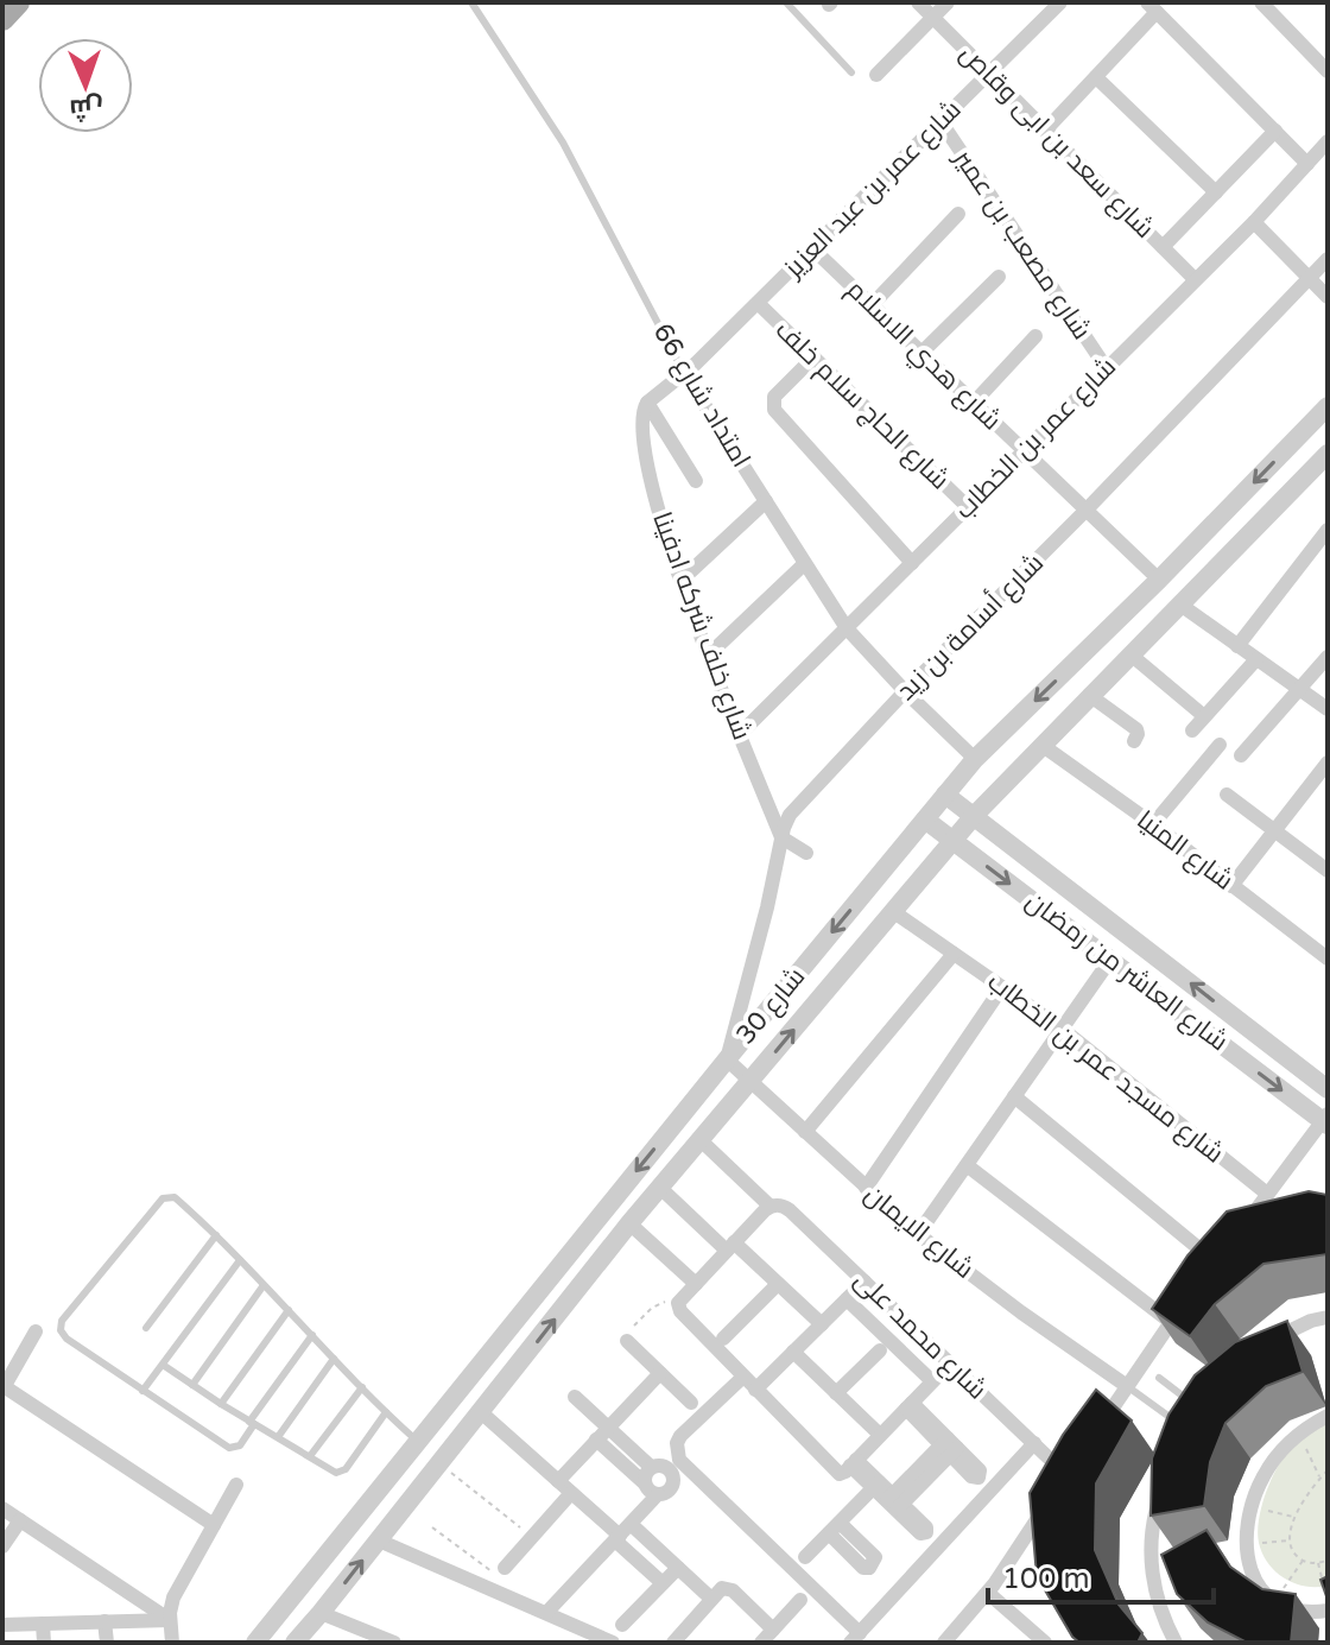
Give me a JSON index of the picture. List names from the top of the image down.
{
  "streets": {
    "street": [
      "شارع سعد بن ابى وقاص",
      "شارع عمر بن عبد العزيز",
      "شارع مصعب بن عمير",
      "شارع هدي الاسلام",
      "امتداد شارع 66",
      "شارع الحاج سلام خلف",
      "شارع عمر بن الخطاب",
      "شارع خلف شركه ادفينا",
      "شارع أسامة بن زيد",
      "شارع المنيا",
      "شارع العاشر من رمضان",
      "شارع 30",
      "شارع مسجد عمر بن الخطاب",
      "شارع الايمان",
      "شارع محمد على"
    ]
  },
  "crossings": [
    ["شارع سعد بن ابى وقاص", "شارع عمر بن عبد العزيز"],
    ["شارع سعد بن ابى وقاص", "شارع عمر بن الخطاب"],
    ["شارع عمر بن عبد العزيز", "شارع مصعب بن عمير"],
    ["شارع عمر بن عبد العزيز", "شارع هدي الاسلام"],
    ["شارع عمر بن عبد العزيز", "امتداد شارع 66"],
    ["شارع عمر بن عبد العزيز", "شارع الحاج سلام خلف"],
    ["شارع مصعب بن عمير", "شارع عمر بن الخطاب"],
    ["شارع هدي الاسلام", "شارع عمر بن الخطاب"],
    ["شارع هدي الاسلام", "شارع أسامة بن زيد"],
    ["شارع هدي الاسلام", "شارع 30"],
    ["امتداد شارع 66", "شارع عمر بن الخطاب"],
    ["امتداد شارع 66", "شارع أسامة بن زيد"],
    ["امتداد شارع 66", "شارع 30"],
    ["شارع الحاج سلام خلف", "شارع عمر بن الخطاب"],
    ["شارع عمر بن الخطاب", "شارع خلف شركه ادفينا"],
    ["شارع خلف شركه ادفينا", "شارع أسامة بن زيد"],
    ["شارع أسامة بن زيد", "شارع 30"],
    ["شارع أسامة بن زيد", "شارع الايمان"],
    ["شارع المنيا", "شارع 30"],
    ["شارع العاشر من رمضان", "شارع 30"],
    ["شارع 30", "شارع مسجد عمر بن الخطاب"],
    ["شارع 30", "شارع الايمان"],
    ["شارع 30", "شارع محمد على"]
  ],
  "scale_bar": "100 m",
  "north": "bottom"
}
